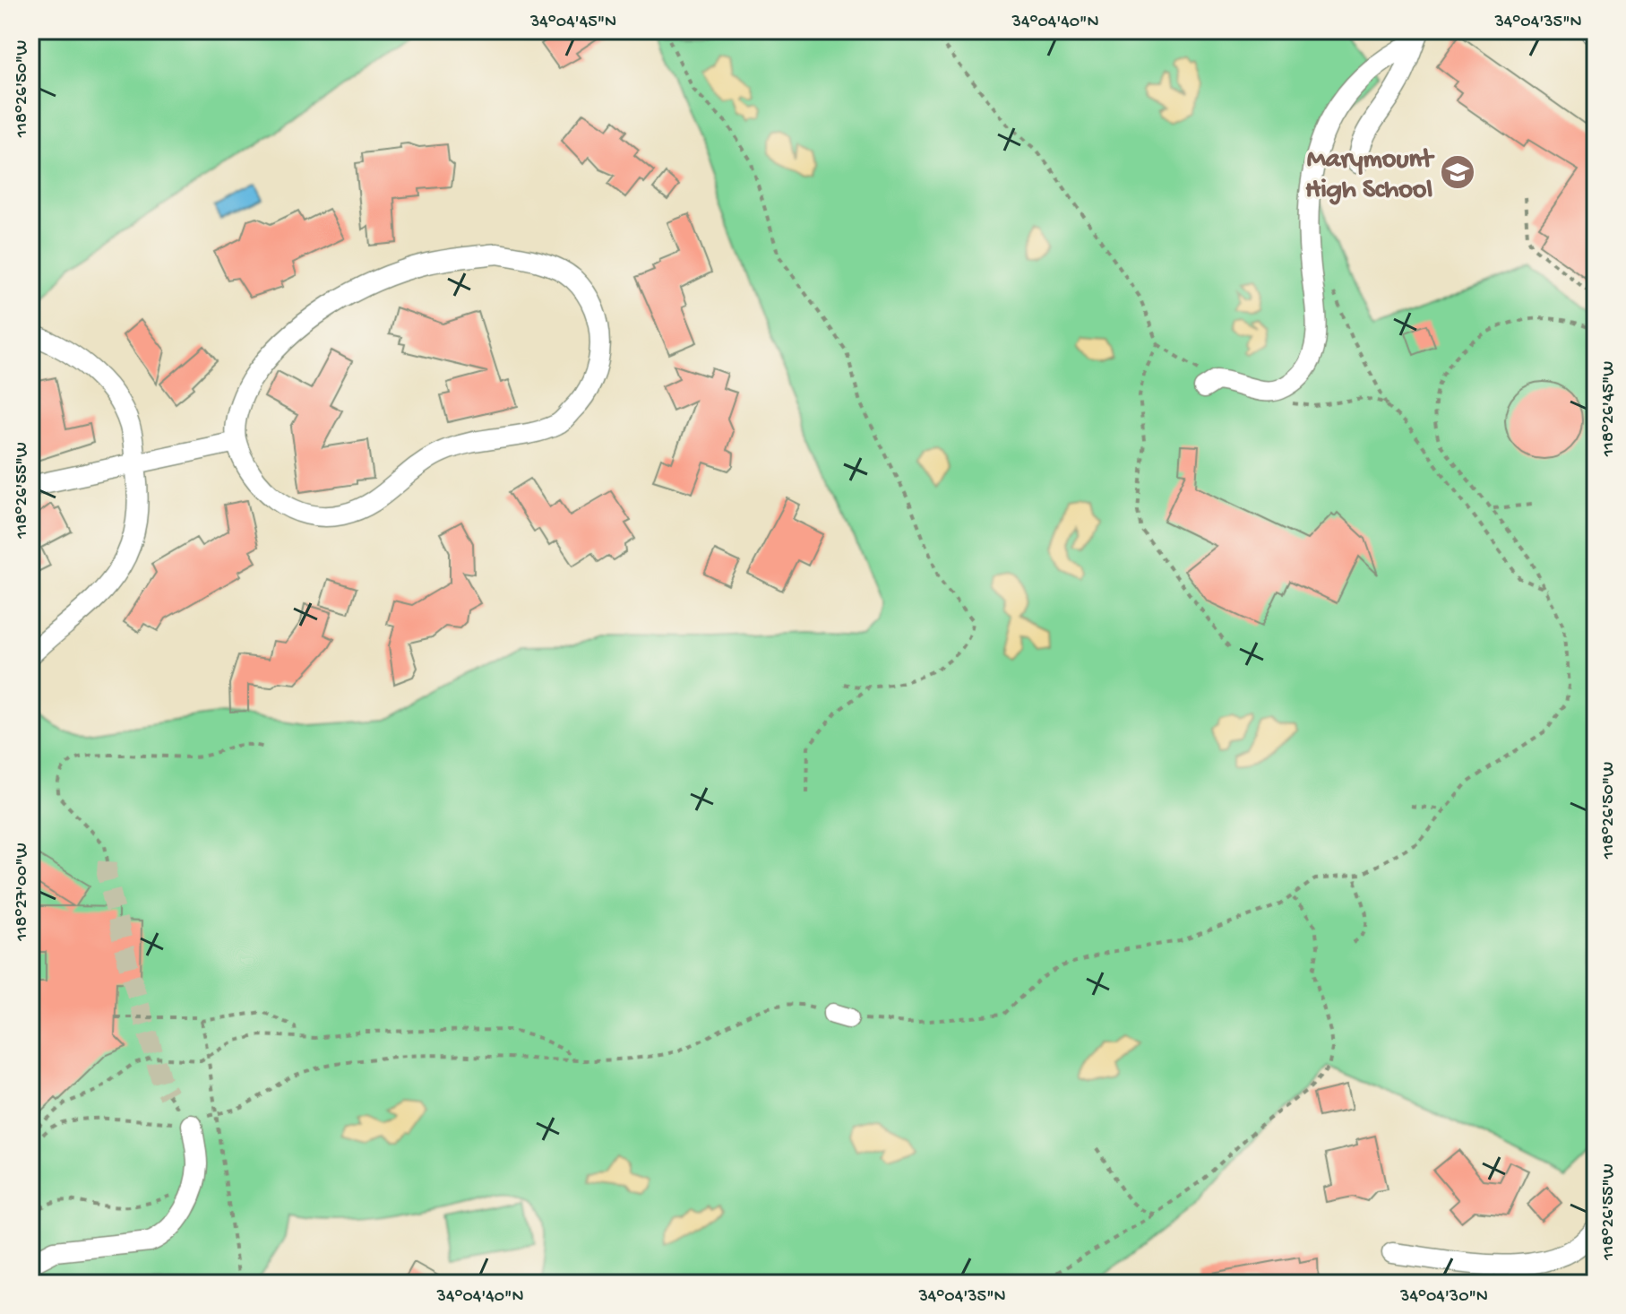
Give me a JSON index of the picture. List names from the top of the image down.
{
  "places": {
    "school or university": ["Marymount High School"]
  },
  "coordinates": [
    "34°04'45\"N",
    "34°04'40\"N",
    "34°04'35\"N",
    "118°26'50\"W",
    "118°26'45\"W",
    "118°26'55\"W",
    "118°27'00\"W",
    "34°04'30\"N"
  ]
}
